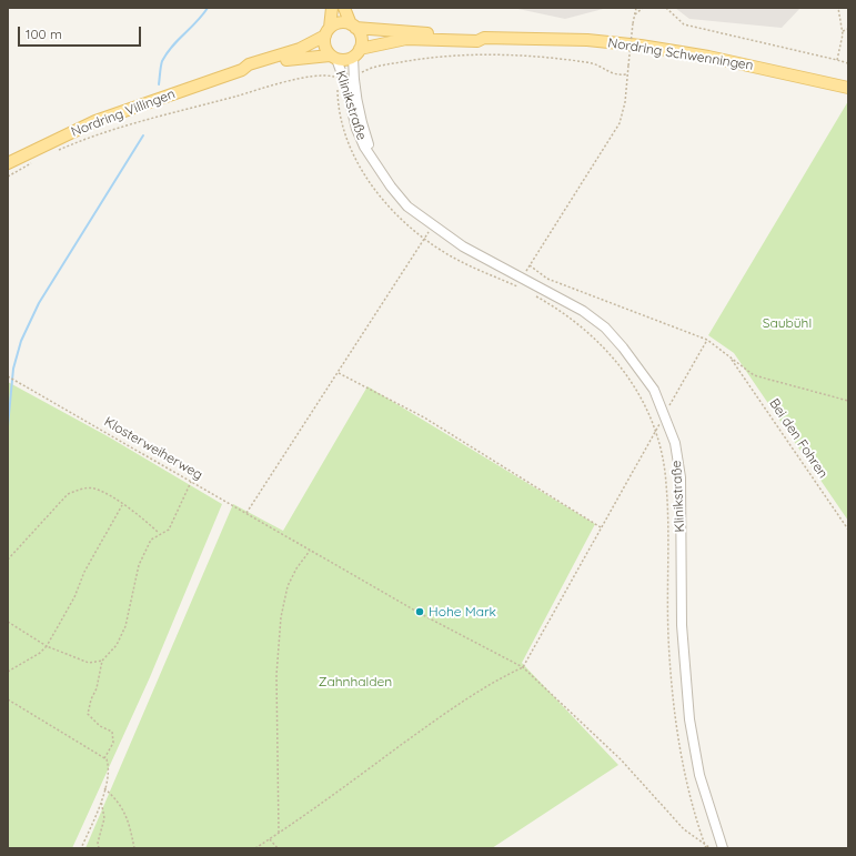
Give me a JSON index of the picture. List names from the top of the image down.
{
  "streets": {
    "main road": ["Nordring Schwenningen", "Nordring Villingen"],
    "street": ["Klinikstraße"],
    "path": ["Bei den Fohren", "Klosterweiherweg"]
  },
  "crossings": [
    ["Nordring Schwenningen", "Klinikstraße"],
    ["Nordring Schwenningen", "Nordring Villingen"],
    ["Klinikstraße", "Nordring Villingen"]
  ],
  "parks": ["Saubühl", "Zahnhalden"],
  "places": ["Hohe Mark"],
  "scale_bar": "100 m"
}
